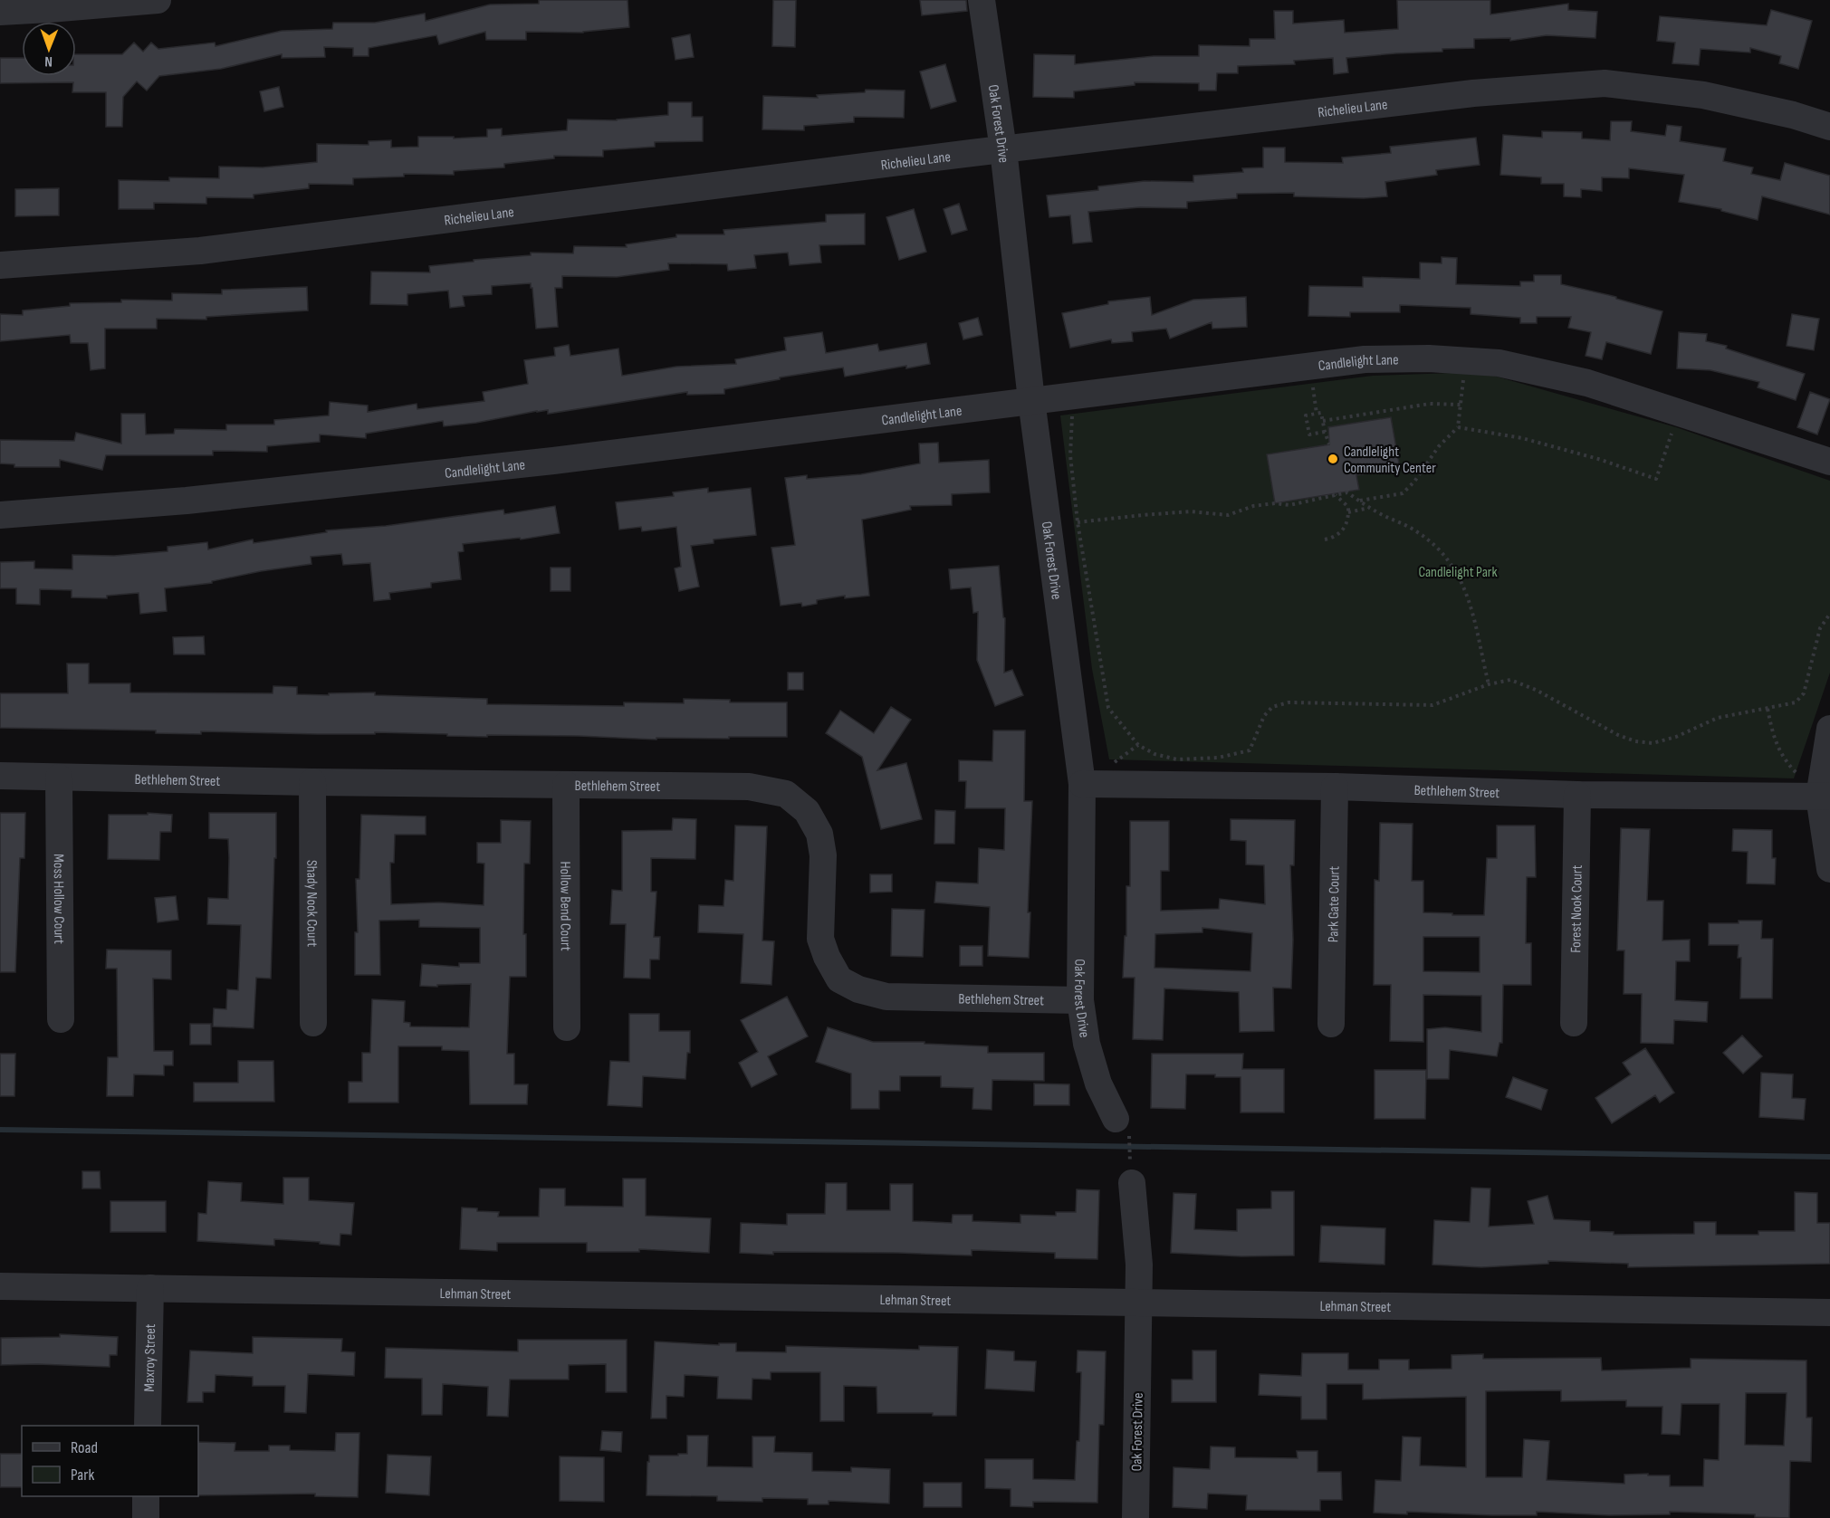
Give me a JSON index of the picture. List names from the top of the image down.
{
  "streets": {
    "street": [
      "Richelieu Lane",
      "Oak Forest Drive",
      "Candlelight Lane",
      "Bethlehem Street",
      "Moss Hollow Court",
      "Shady Nook Court",
      "Park Gate Court",
      "Hollow Bend Court",
      "Forest Nook Court",
      "Lehman Street",
      "Maxroy Street"
    ]
  },
  "crossings": [
    ["Richelieu Lane", "Oak Forest Drive"],
    ["Oak Forest Drive", "Candlelight Lane"],
    ["Oak Forest Drive", "Bethlehem Street"],
    ["Oak Forest Drive", "Lehman Street"],
    ["Bethlehem Street", "Moss Hollow Court"],
    ["Bethlehem Street", "Shady Nook Court"],
    ["Bethlehem Street", "Park Gate Court"],
    ["Bethlehem Street", "Hollow Bend Court"],
    ["Bethlehem Street", "Forest Nook Court"],
    ["Lehman Street", "Maxroy Street"]
  ],
  "parks": ["Candlelight Park"],
  "places": ["Candlelight Community Center"],
  "legend": ["Road", "Park"],
  "north": "bottom"
}
